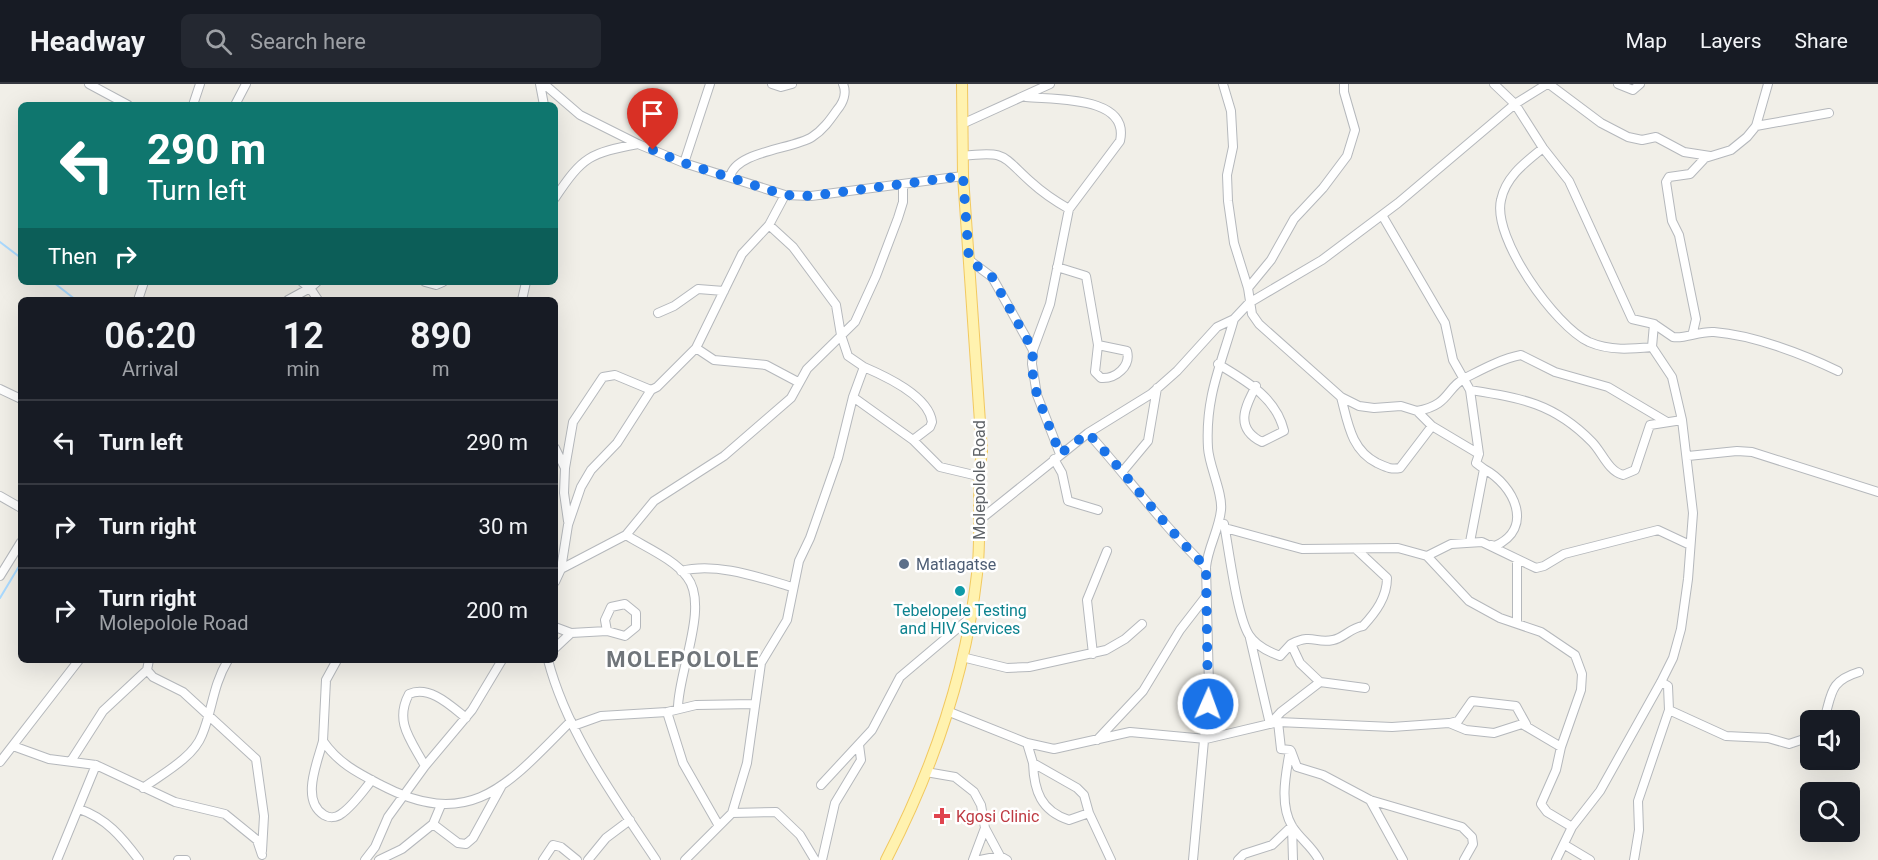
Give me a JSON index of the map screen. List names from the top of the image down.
{
  "streets": {
    "main road": ["Molepolole Road"]
  },
  "districts": ["MOLEPOLOLE"],
  "places": {
    "other": ["Matlagatse", "Tebelopele Testing and HIV Services"],
    "health": ["Kgosi Clinic"]
  },
  "page": {
    "header": "Headway",
    "search": "Search here",
    "nav": ["Map", "Layers", "Share"],
    "turn": ["290 m", "Turn left"],
    "then": "Then",
    "eta": [
      "06:20",
      "Arrival",
      "12",
      "min",
      "890",
      "m"
    ],
    "list": [
      {
        "name": "Turn left",
        "value": "290 m"
      },
      {
        "name": "Turn right",
        "value": "30 m"
      },
      {
        "name": "Turn right",
        "note": "Molepolole Road",
        "value": "200 m"
      }
    ]
  }
}
